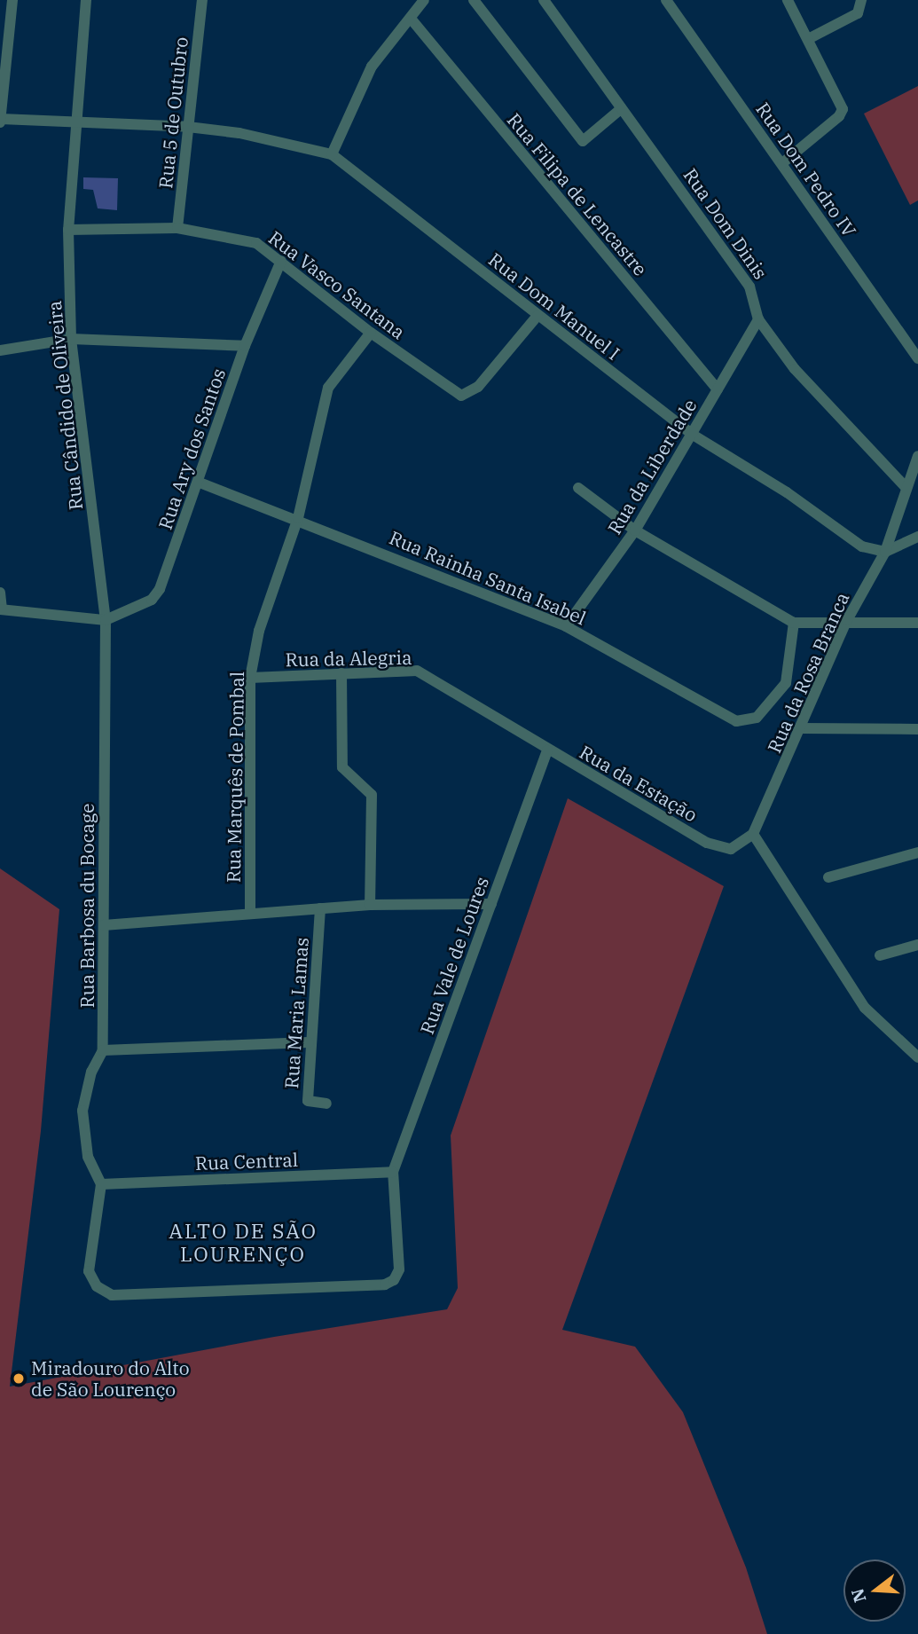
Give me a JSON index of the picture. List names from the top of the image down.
{
  "streets": {
    "street": [
      "Rua 5 de Outubro",
      "Rua Dom Pedro IV",
      "Rua Filipa de Lencastre",
      "Rua Dom Dinis",
      "Rua Vasco Santana",
      "Rua Dom Manuel I",
      "Rua Cândido de Oliveira",
      "Rua Ary dos Santos",
      "Rua da Liberdade",
      "Rua Rainha Santa Isabel",
      "Rua da Alegria",
      "Rua da Rosa Branca",
      "Rua Marquês de Pombal",
      "Rua da Estação",
      "Rua Barbosa du Bocage",
      "Rua Vale de Loures",
      "Rua Maria Lamas",
      "Rua Central"
    ]
  },
  "crossings": [
    ["Rua 5 de Outubro", "Rua Vasco Santana"],
    ["Rua 5 de Outubro", "Rua Dom Manuel I"],
    ["Rua Filipa de Lencastre", "Rua da Liberdade"],
    ["Rua Dom Dinis", "Rua da Liberdade"],
    ["Rua Dom Dinis", "Rua da Rosa Branca"],
    ["Rua Vasco Santana", "Rua Dom Manuel I"],
    ["Rua Vasco Santana", "Rua Cândido de Oliveira"],
    ["Rua Vasco Santana", "Rua Ary dos Santos"],
    ["Rua Vasco Santana", "Rua Marquês de Pombal"],
    ["Rua Dom Manuel I", "Rua Cândido de Oliveira"],
    ["Rua Dom Manuel I", "Rua da Liberdade"],
    ["Rua Dom Manuel I", "Rua da Rosa Branca"],
    ["Rua Cândido de Oliveira", "Rua Ary dos Santos"],
    ["Rua Cândido de Oliveira", "Rua Barbosa du Bocage"],
    ["Rua Ary dos Santos", "Rua Rainha Santa Isabel"],
    ["Rua Ary dos Santos", "Rua Barbosa du Bocage"],
    ["Rua da Liberdade", "Rua Rainha Santa Isabel"],
    ["Rua Rainha Santa Isabel", "Rua Marquês de Pombal"],
    ["Rua da Alegria", "Rua Marquês de Pombal"],
    ["Rua da Alegria", "Rua da Estação"],
    ["Rua da Rosa Branca", "Rua da Estação"],
    ["Rua da Estação", "Rua Vale de Loures"],
    ["Rua Barbosa du Bocage", "Rua Central"],
    ["Rua Vale de Loures", "Rua Central"]
  ],
  "districts": ["ALTO DE SÃO LOURENÇO"],
  "places": ["Miradouro do Alto de São Lourenço"],
  "north": "left"
}
